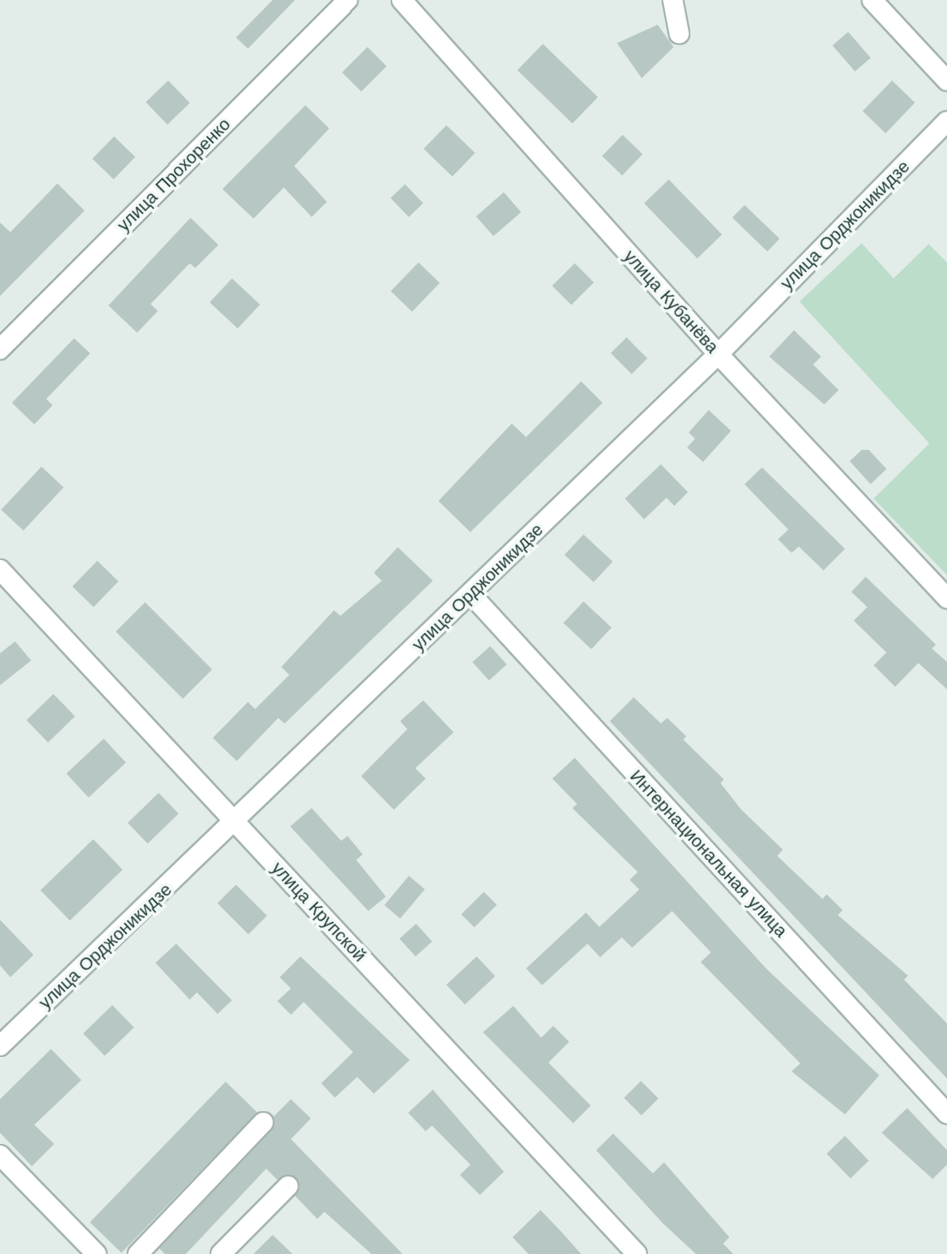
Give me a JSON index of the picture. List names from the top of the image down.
{
  "streets": {
    "street": [
      "улица Прохоренко",
      "улица Орджоникидзе",
      "улица Кубанёва",
      "Интернациональная улица",
      "улица Крупской"
    ]
  },
  "crossings": [
    ["улица Орджоникидзе", "улица Кубанёва"],
    ["улица Орджоникидзе", "Интернациональная улица"],
    ["улица Орджоникидзе", "улица Крупской"]
  ]
}
